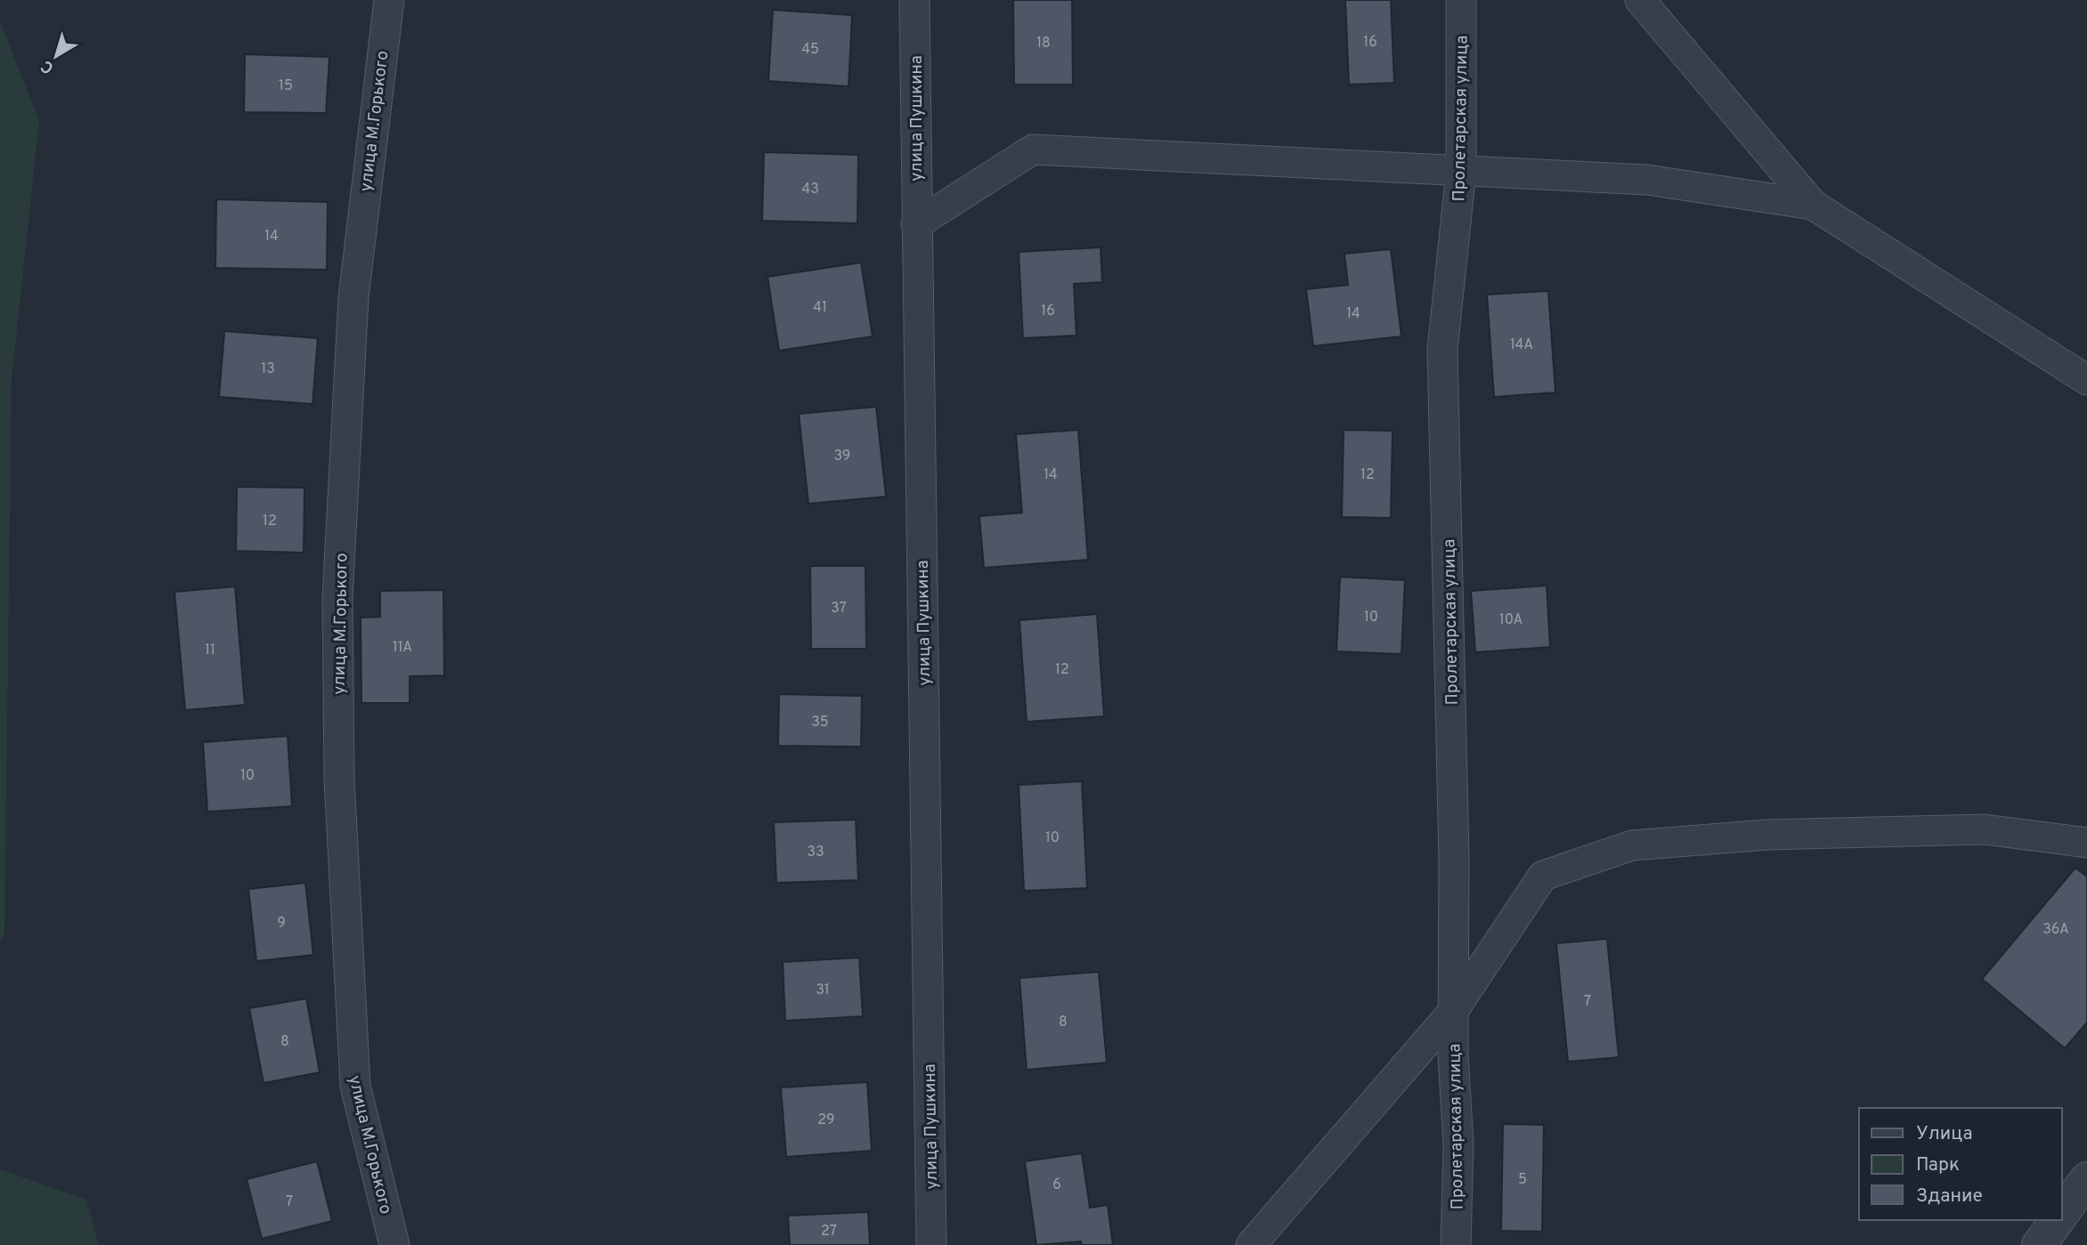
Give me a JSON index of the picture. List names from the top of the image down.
{
  "streets": {
    "street": ["улица Пушкина", "Пролетарская улица", "улица М.Горького"]
  },
  "house_numbers": [
    "16",
    "18",
    "45",
    "15",
    "43",
    "14",
    "41",
    "16",
    "14",
    "14А",
    "13",
    "39",
    "14",
    "12",
    "12",
    "37",
    "10",
    "10А",
    "11А",
    "11",
    "12",
    "35",
    "10",
    "10",
    "33",
    "9",
    "36А",
    "31",
    "7",
    "8",
    "8",
    "29",
    "5",
    "6",
    "7",
    "27"
  ],
  "legend": ["Улица", "Парк", "Здание"],
  "north": "bottom left"
}
